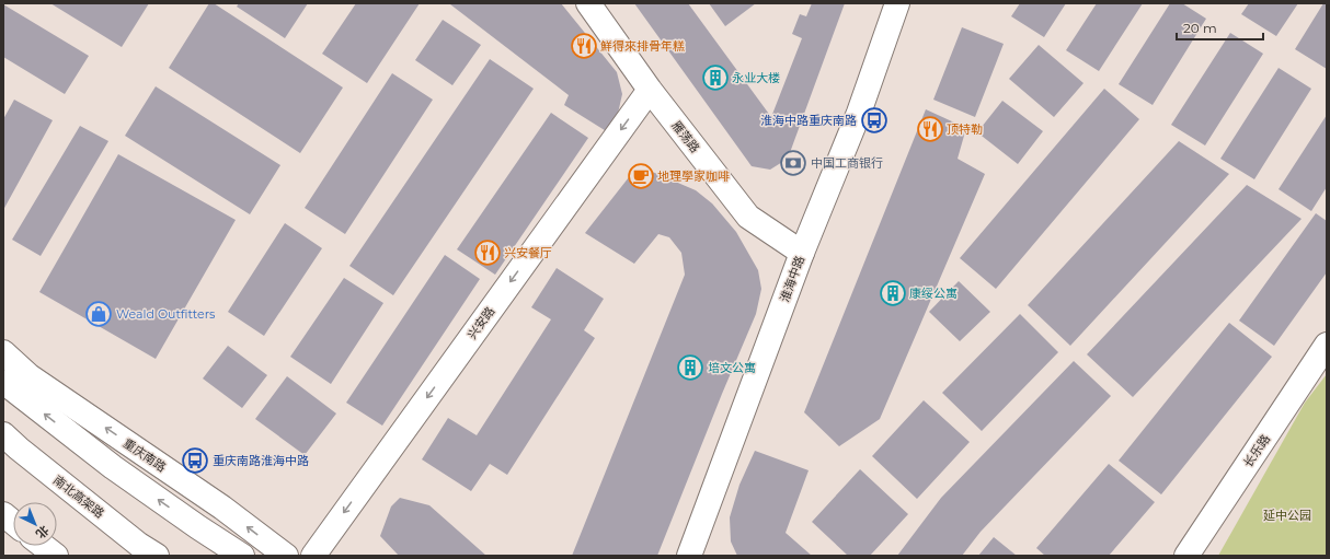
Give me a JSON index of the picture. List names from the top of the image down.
{
  "streets": {
    "main road": [
      "雁荡路",
      "淮海中路",
      "兴安路",
      "长乐路",
      "重庆南路",
      "南北高架路"
    ]
  },
  "crossings": [
    ["雁荡路", "淮海中路"],
    ["雁荡路", "兴安路"]
  ],
  "one_way": ["兴安路"],
  "parks": ["延中公园"],
  "places": {
    "restaurant": ["鮮得來排骨年糕", "顶特勒", "兴安餐厅"],
    "building": ["永业大楼", "康绥公寓", "培文公寓"],
    "bus stop": ["淮海中路重庆南路", "重庆南路淮海中路"],
    "bank": ["中国工商银行"],
    "cafe": ["地理學家咖啡"],
    "shop": ["Weald Outfitters"]
  },
  "scale_bar": "20 m",
  "north": "bottom right"
}
